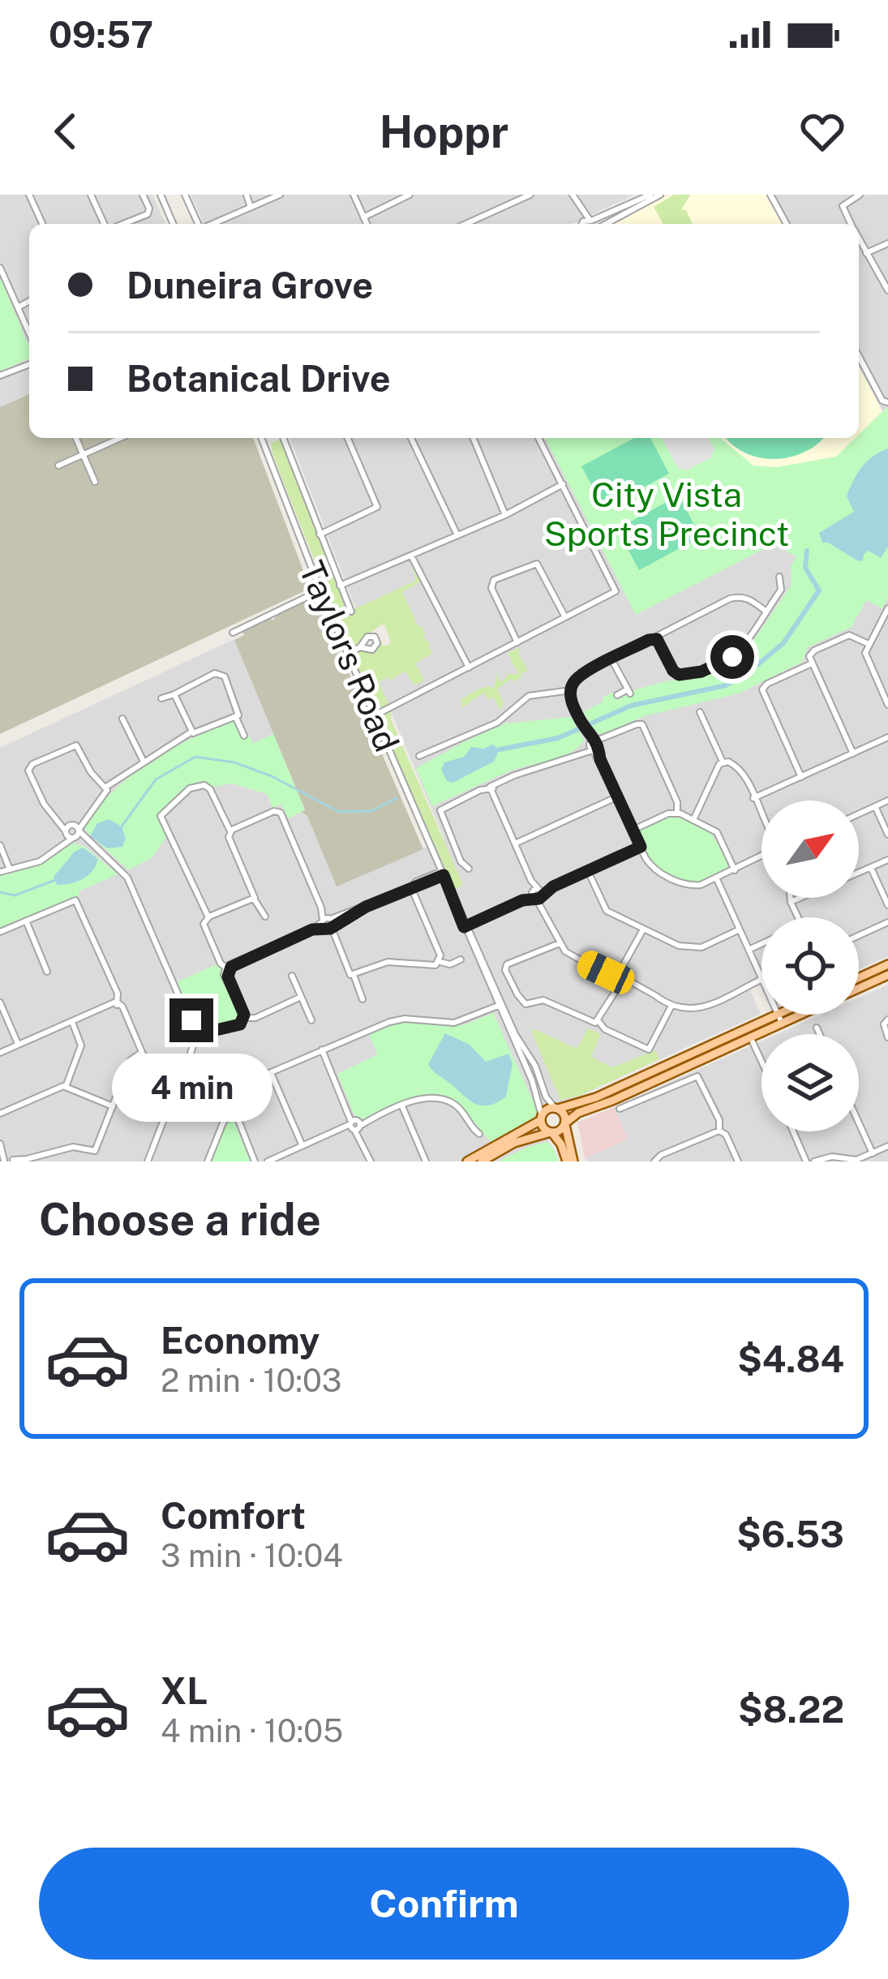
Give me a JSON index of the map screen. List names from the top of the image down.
{
  "streets": {
    "street": ["Taylors Road"]
  },
  "parks": ["City Vista Sports Precinct"],
  "north": "top right",
  "page": {
    "status": "09:57",
    "header": "Hoppr",
    "banner": ["Duneira Grove", "Botanical Drive"],
    "bubble": "4 min",
    "heading": "Choose a ride",
    "list": [
      {
        "name": "Economy",
        "note": "2 min · 10:03",
        "value": "$4.84"
      },
      {
        "name": "Comfort",
        "note": "3 min · 10:04",
        "value": "$6.53"
      },
      {
        "name": "XL",
        "note": "4 min · 10:05",
        "value": "$8.22"
      }
    ],
    "buttons": "Confirm"
  }
}
